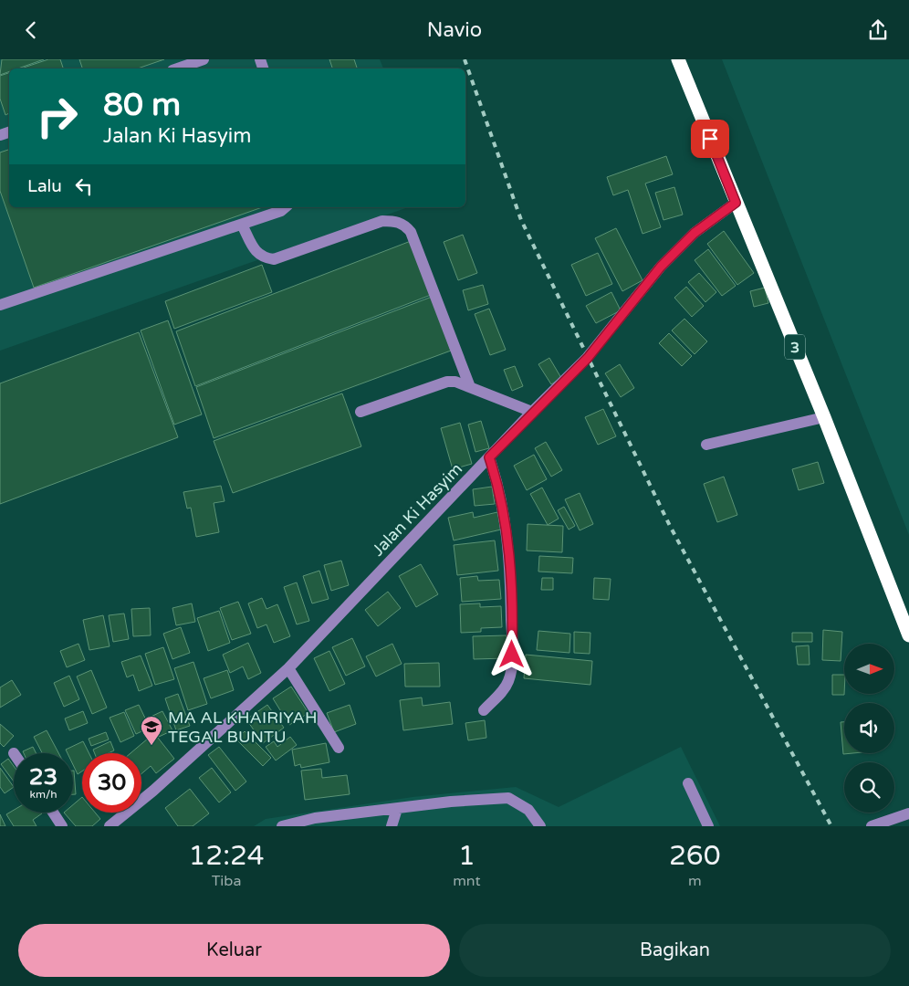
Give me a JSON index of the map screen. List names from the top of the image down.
{
  "streets": {
    "highway": ["3"],
    "street": ["Jalan Ki Hasyim"]
  },
  "crossings": [
    ["3", "Jalan Ki Hasyim"]
  ],
  "places": {
    "school or university": ["MA AL KHAIRIYAH TEGAL BUNTU"]
  },
  "north": "right",
  "page": {
    "header": "Navio",
    "turn": ["80 m", "Jalan Ki Hasyim"],
    "then": "Lalu",
    "speed": "23 km/h",
    "limit": "30",
    "eta": [
      "12:24",
      "Tiba",
      "1",
      "mnt",
      "260",
      "m"
    ],
    "buttons": ["Keluar", "Bagikan"]
  }
}
